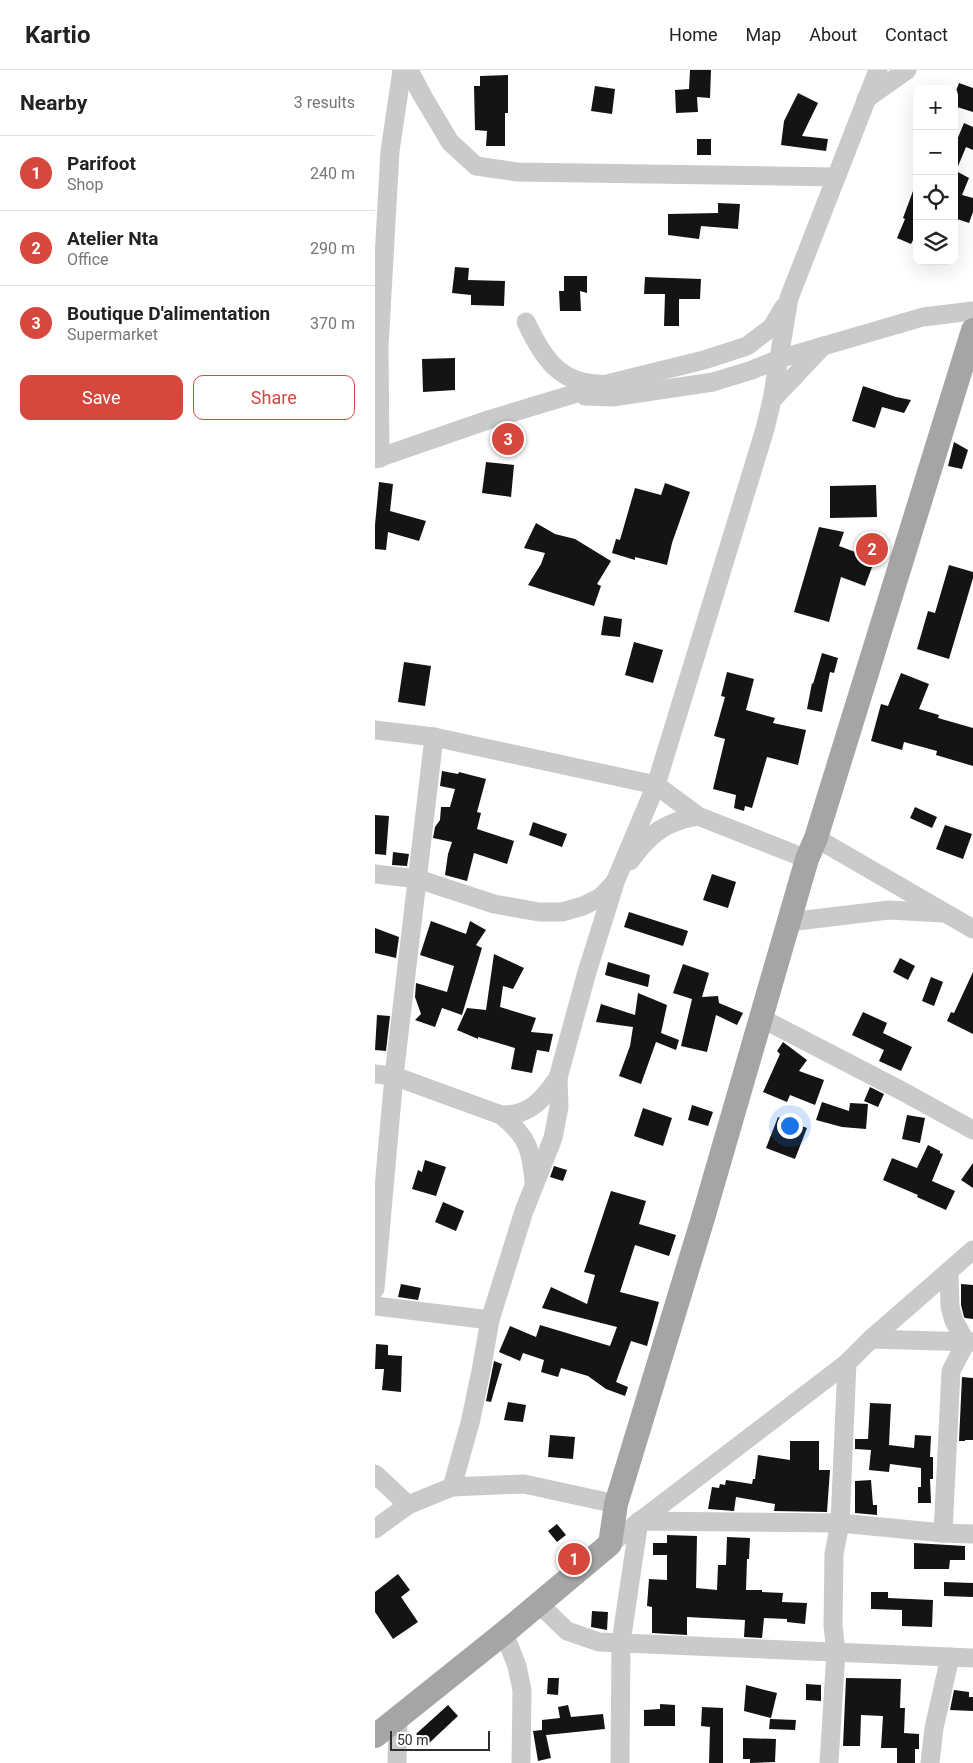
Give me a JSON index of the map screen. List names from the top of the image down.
{
  "scale_bar": "50 m",
  "page": {
    "header": "Kartio",
    "nav": [
      "Home",
      "Map",
      "About",
      "Contact"
    ],
    "heading": ["Nearby", "3 results"],
    "map_buttons": ["+", "−"],
    "list": [
      {
        "mark": "1",
        "name": "Parifoot",
        "note": "Shop",
        "value": "240 m"
      },
      {
        "mark": "2",
        "name": "Atelier Nta",
        "note": "Office",
        "value": "290 m"
      },
      {
        "mark": "3",
        "name": "Boutique D'alimentation",
        "note": "Supermarket",
        "value": "370 m"
      }
    ],
    "buttons": ["Save", "Share"],
    "pins": ["3", "2", "1"],
    "scale": "50 m"
  }
}
